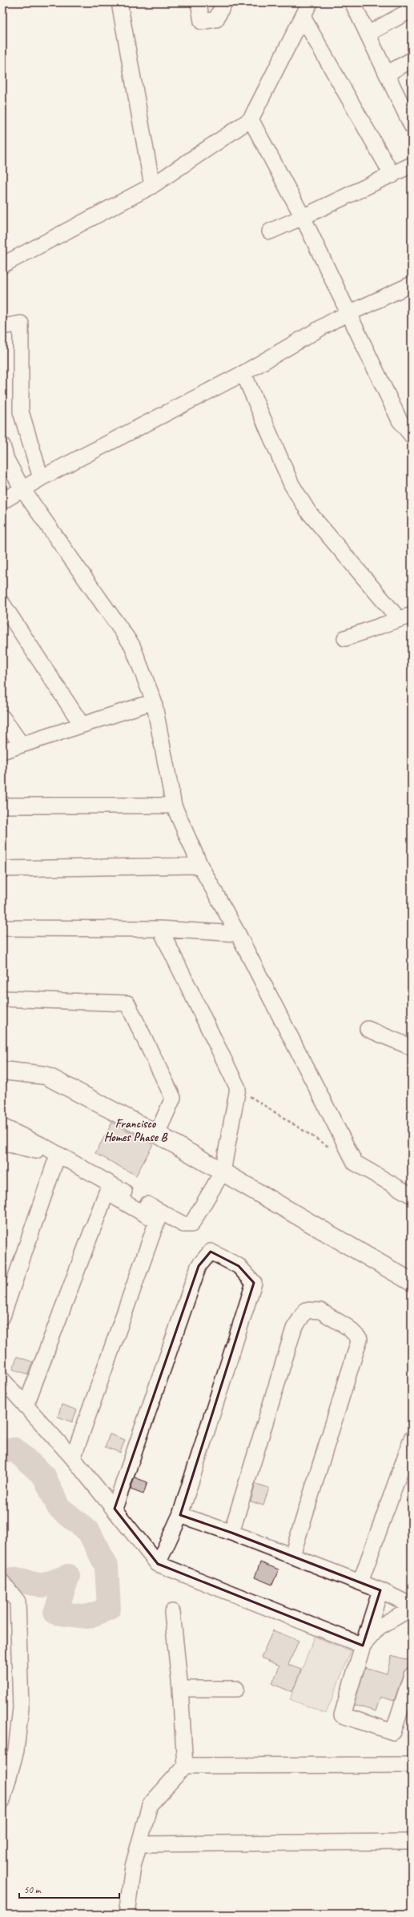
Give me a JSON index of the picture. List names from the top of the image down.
{
  "districts": ["Francisco Homes Phase B"],
  "scale_bar": "50 m"
}
